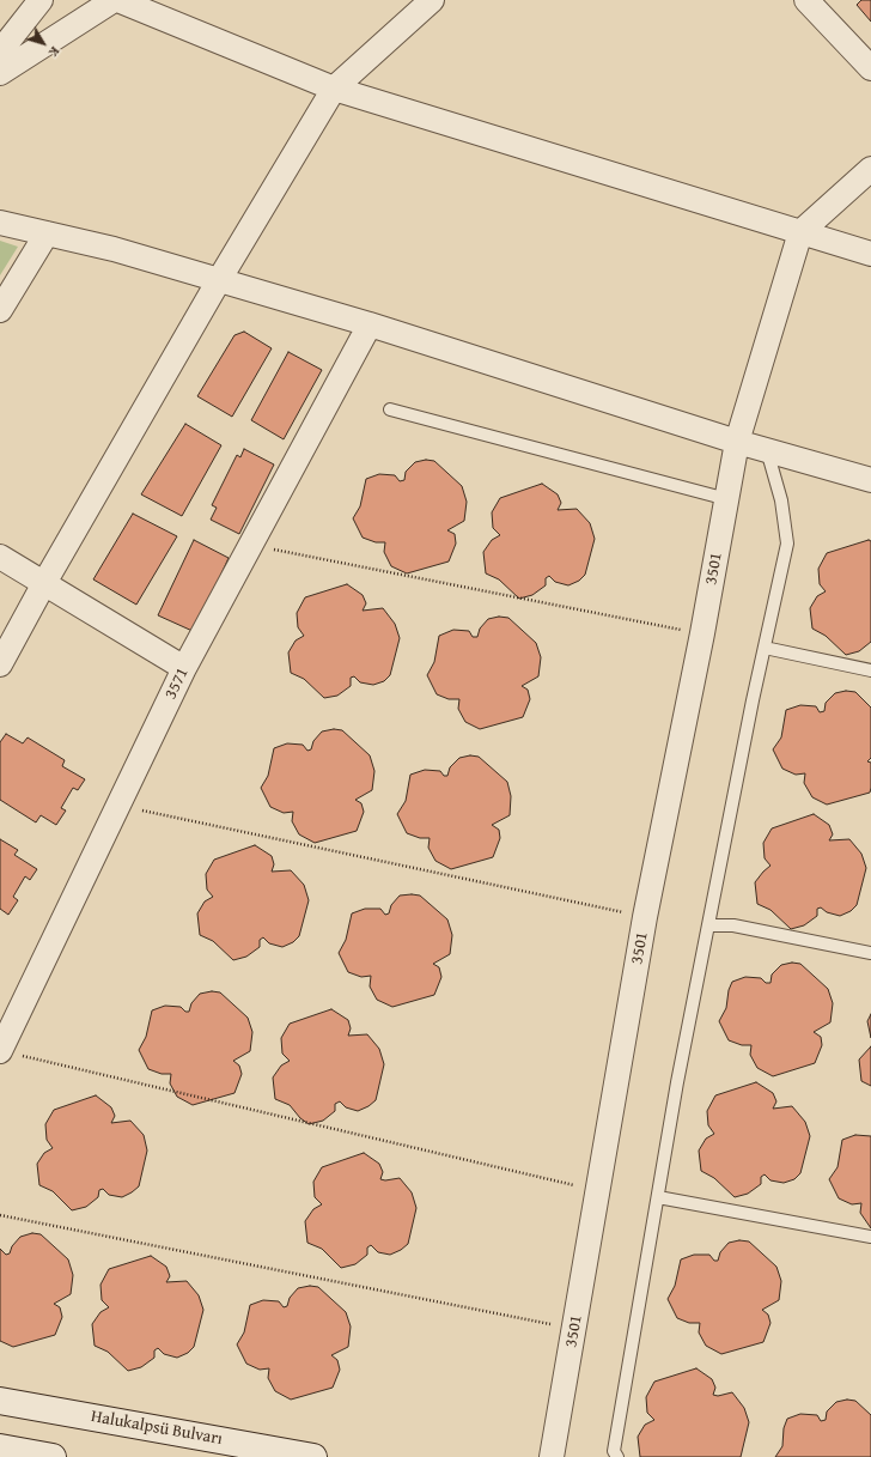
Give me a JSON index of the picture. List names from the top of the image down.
{
  "streets": {
    "main road": ["Halukalpsü Bulvarı"],
    "street": ["3501", "3571"]
  },
  "north": "bottom right"
}
